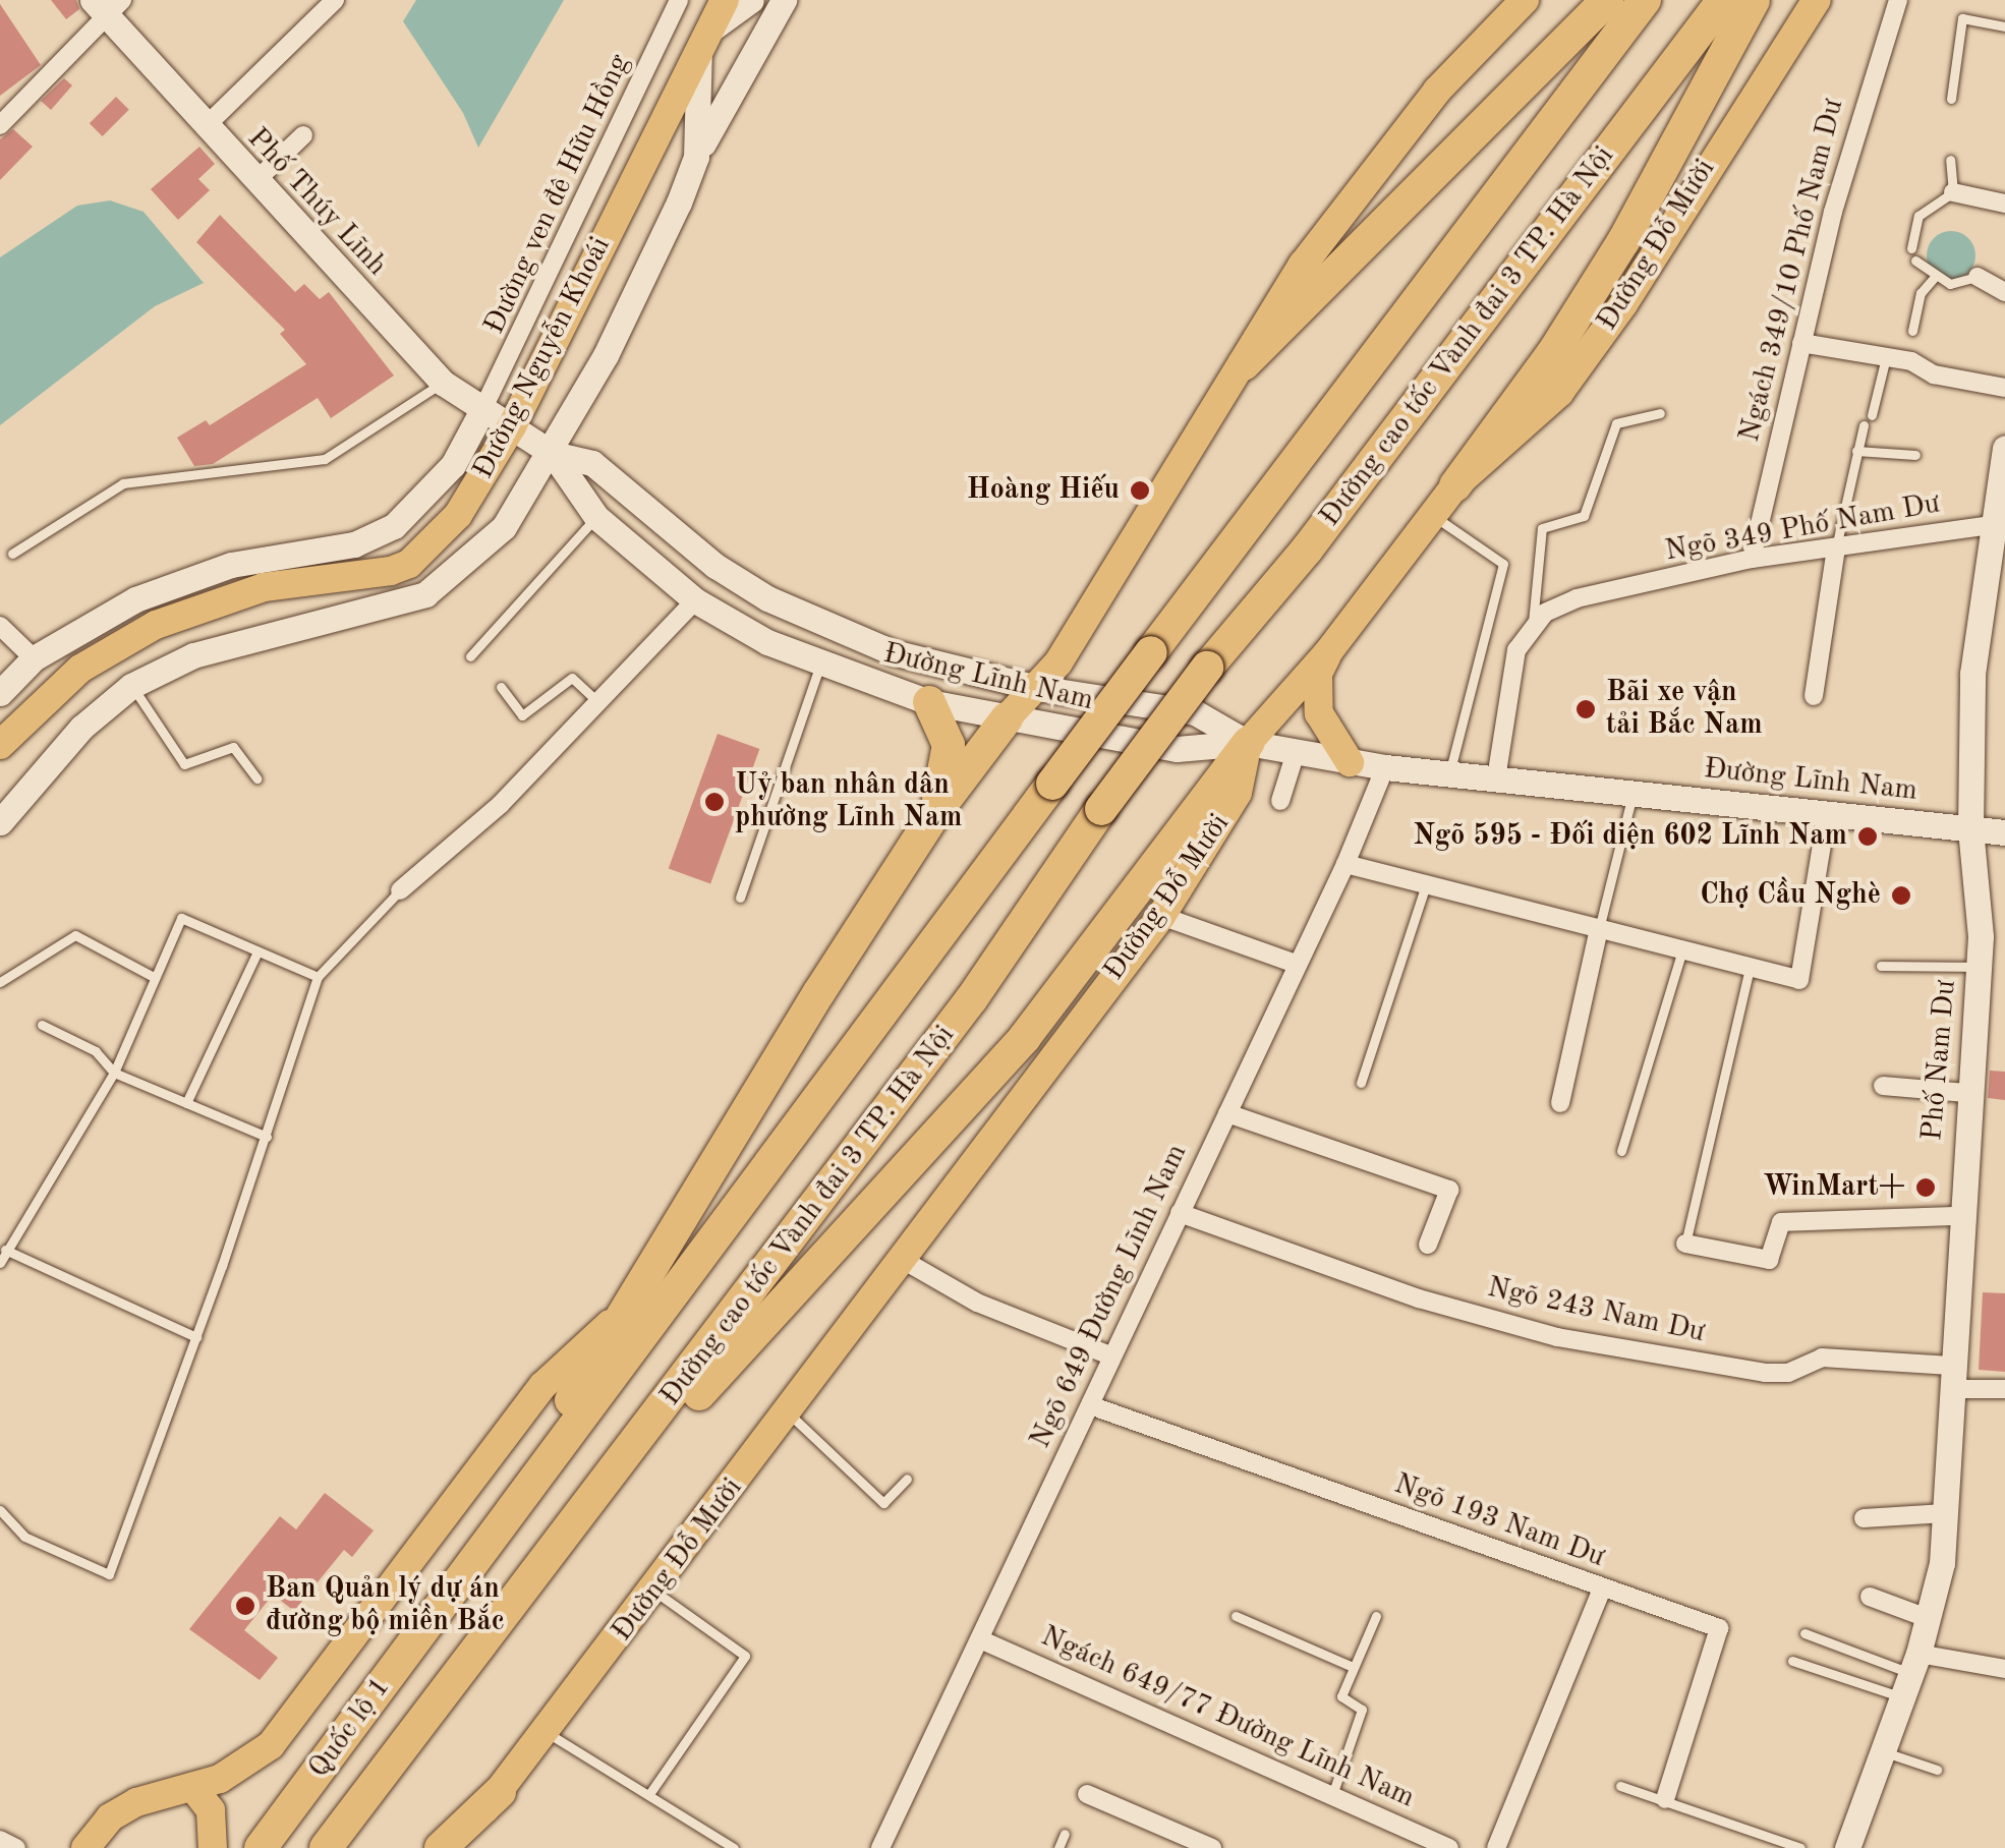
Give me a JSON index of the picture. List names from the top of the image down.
{
  "streets": {
    "highway": ["Đường cao tốc Vành đai 3 TP. Hà Nội", "Quốc lộ 1"],
    "main road": ["Đường Đỗ Mười", "Đường Nguyễn Khoái"],
    "street": [
      "Đường ven đê Hữu Hồng",
      "Phố Thúy Lĩnh",
      "Ngách 349/10 Phố Nam Dư",
      "Ngõ 349 Phố Nam Dư",
      "Đường Lĩnh Nam",
      "Phố Nam Dư",
      "Ngõ 649 Đường Lĩnh Nam",
      "Ngõ 243 Nam Dư",
      "Ngõ 193 Nam Dư",
      "Ngách 649/77 Đường Lĩnh Nam"
    ]
  },
  "crossings": [
    ["Đường ven đê Hữu Hồng", "Phố Thúy Lĩnh"],
    ["Phố Thúy Lĩnh", "Đường Nguyễn Khoái"],
    ["Phố Thúy Lĩnh", "Đường Lĩnh Nam"],
    ["Đường Đỗ Mười", "Đường Lĩnh Nam"],
    ["Ngách 349/10 Phố Nam Dư", "Ngõ 349 Phố Nam Dư"],
    ["Đường cao tốc Vành đai 3 TP. Hà Nội", "Quốc lộ 1"],
    ["Đường Nguyễn Khoái", "Đường Lĩnh Nam"],
    ["Ngõ 349 Phố Nam Dư", "Đường Lĩnh Nam"],
    ["Ngõ 349 Phố Nam Dư", "Phố Nam Dư"],
    ["Đường Lĩnh Nam", "Phố Nam Dư"],
    ["Đường Lĩnh Nam", "Ngõ 649 Đường Lĩnh Nam"],
    ["Phố Nam Dư", "Ngõ 243 Nam Dư"],
    ["Ngõ 649 Đường Lĩnh Nam", "Ngõ 243 Nam Dư"],
    ["Ngõ 649 Đường Lĩnh Nam", "Ngõ 193 Nam Dư"],
    ["Ngõ 649 Đường Lĩnh Nam", "Ngách 649/77 Đường Lĩnh Nam"]
  ],
  "places": [
    "Hoàng Hiếu",
    "Bãi xe vận tải Bắc Nam",
    "Uỷ ban nhân dân phường Lĩnh Nam",
    "Ngõ 595 - Đối diện 602 Lĩnh Nam",
    "Chợ Cầu Nghè",
    "WinMart+",
    "Ban Quản lý dự án đường bộ miền Bắc"
  ]
}
